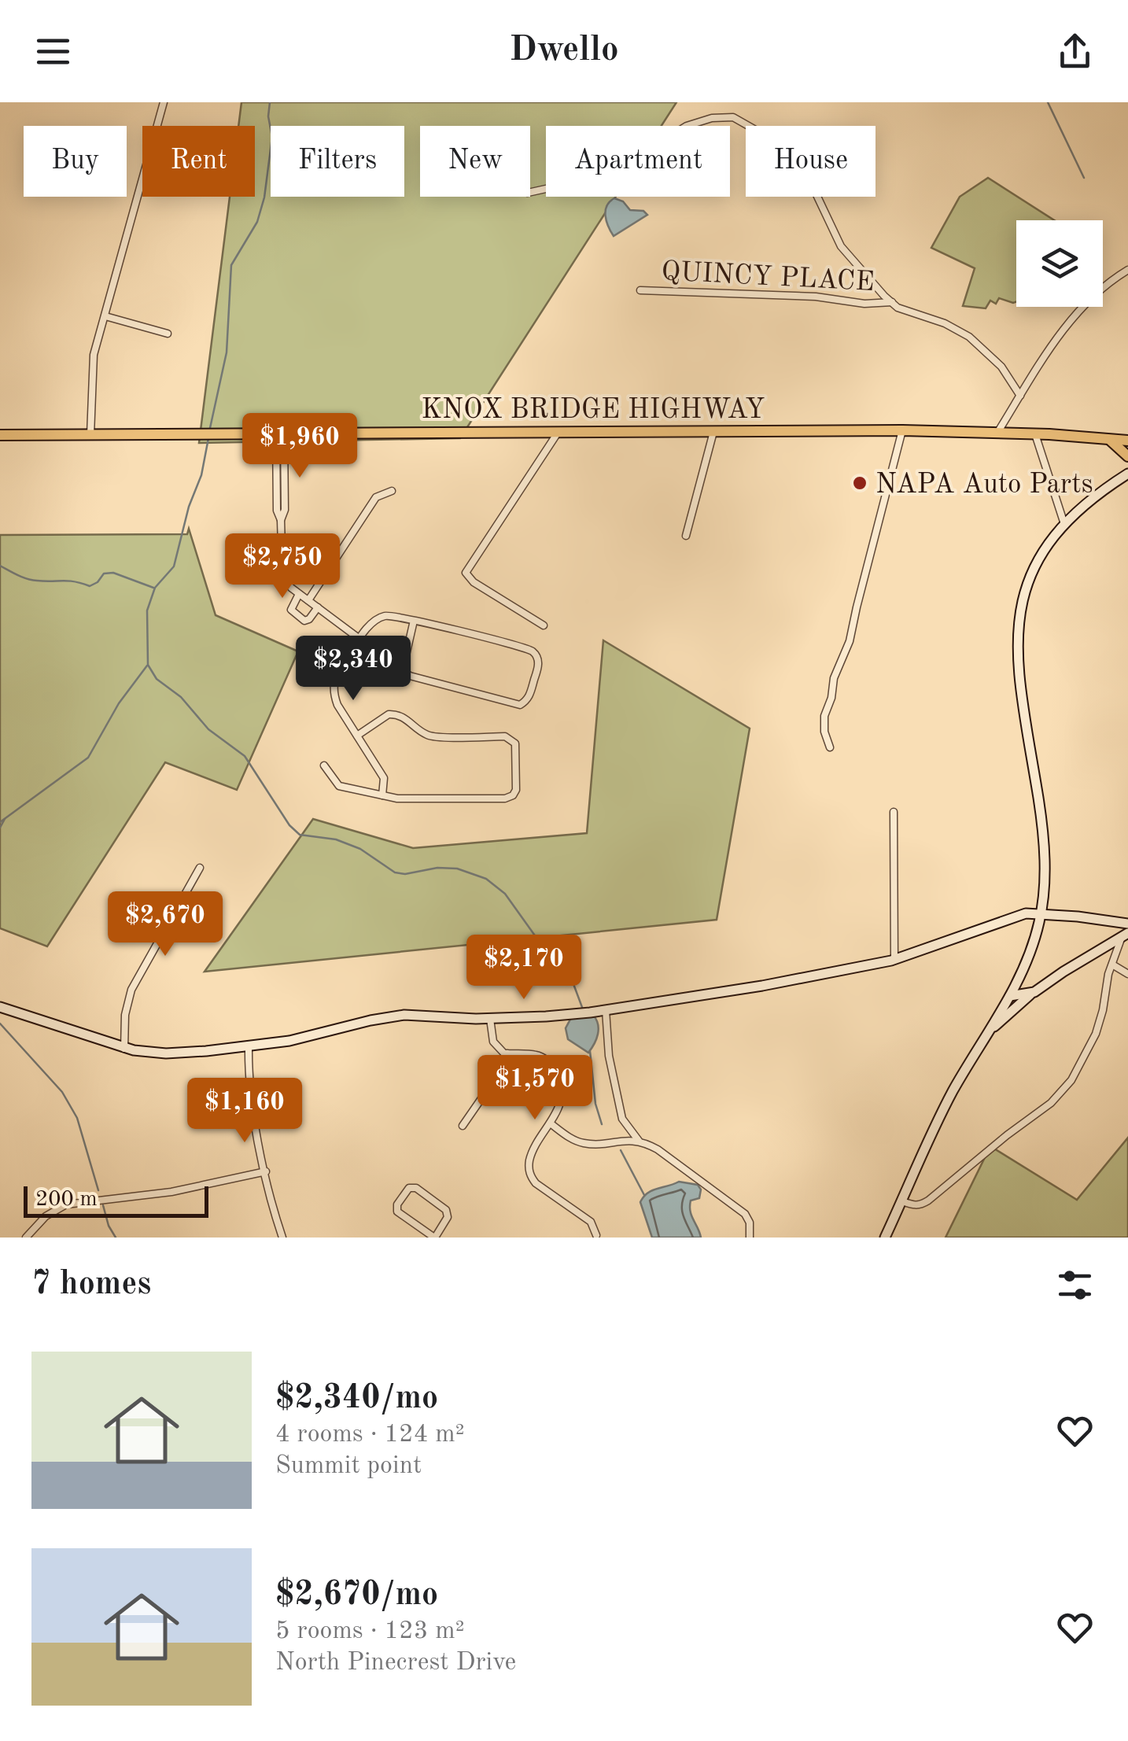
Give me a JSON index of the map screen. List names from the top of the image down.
{
  "streets": {
    "main road": ["KNOX BRIDGE HIGHWAY"],
    "street": ["QUINCY PLACE"]
  },
  "places": ["NAPA Auto Parts"],
  "scale_bar": "200 m",
  "page": {
    "header": "Dwello",
    "chip": [
      "Buy",
      "Rent",
      "Filters",
      "New",
      "Apartment",
      "House"
    ],
    "price": [
      "$1,960",
      "$2,750",
      "$2,340",
      "$2,670",
      "$2,170",
      "$1,570",
      "$1,160"
    ],
    "scale": "200 m",
    "heading": "7 homes",
    "list": [
      {
        "name": "$2,340/mo",
        "note": "4 rooms · 124 m² · Summit point"
      },
      {
        "name": "$2,670/mo",
        "note": "5 rooms · 123 m² · North Pinecrest Drive"
      }
    ]
  }
}
